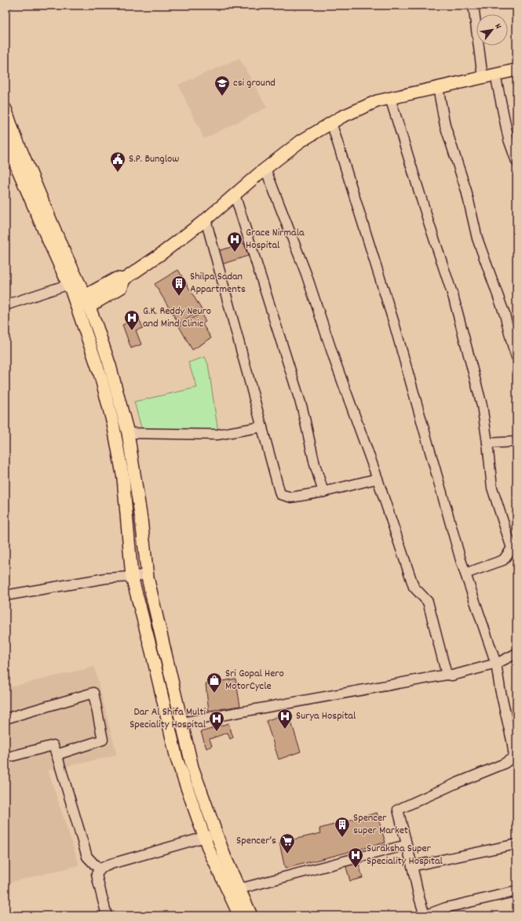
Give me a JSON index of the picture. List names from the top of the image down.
{
  "places": {
    "school or university": ["csi ground"],
    "public building": ["S.P. Bunglow"],
    "hospital": [
      "Grace Nirmala Hospital",
      "G.K. Reddy Neuro and Mind Clinic",
      "Surya Hospital",
      "Dar Al Shifa Multi Speciality Hospital",
      "Suraksha Super Speciality Hospital"
    ],
    "building": ["Shilpa Sadan Appartments", "Spencer super Market"],
    "shop": ["Sri Gopal Hero MotorCycle"],
    "supermarket": ["Spencer’s"]
  },
  "north": "top right"
}
